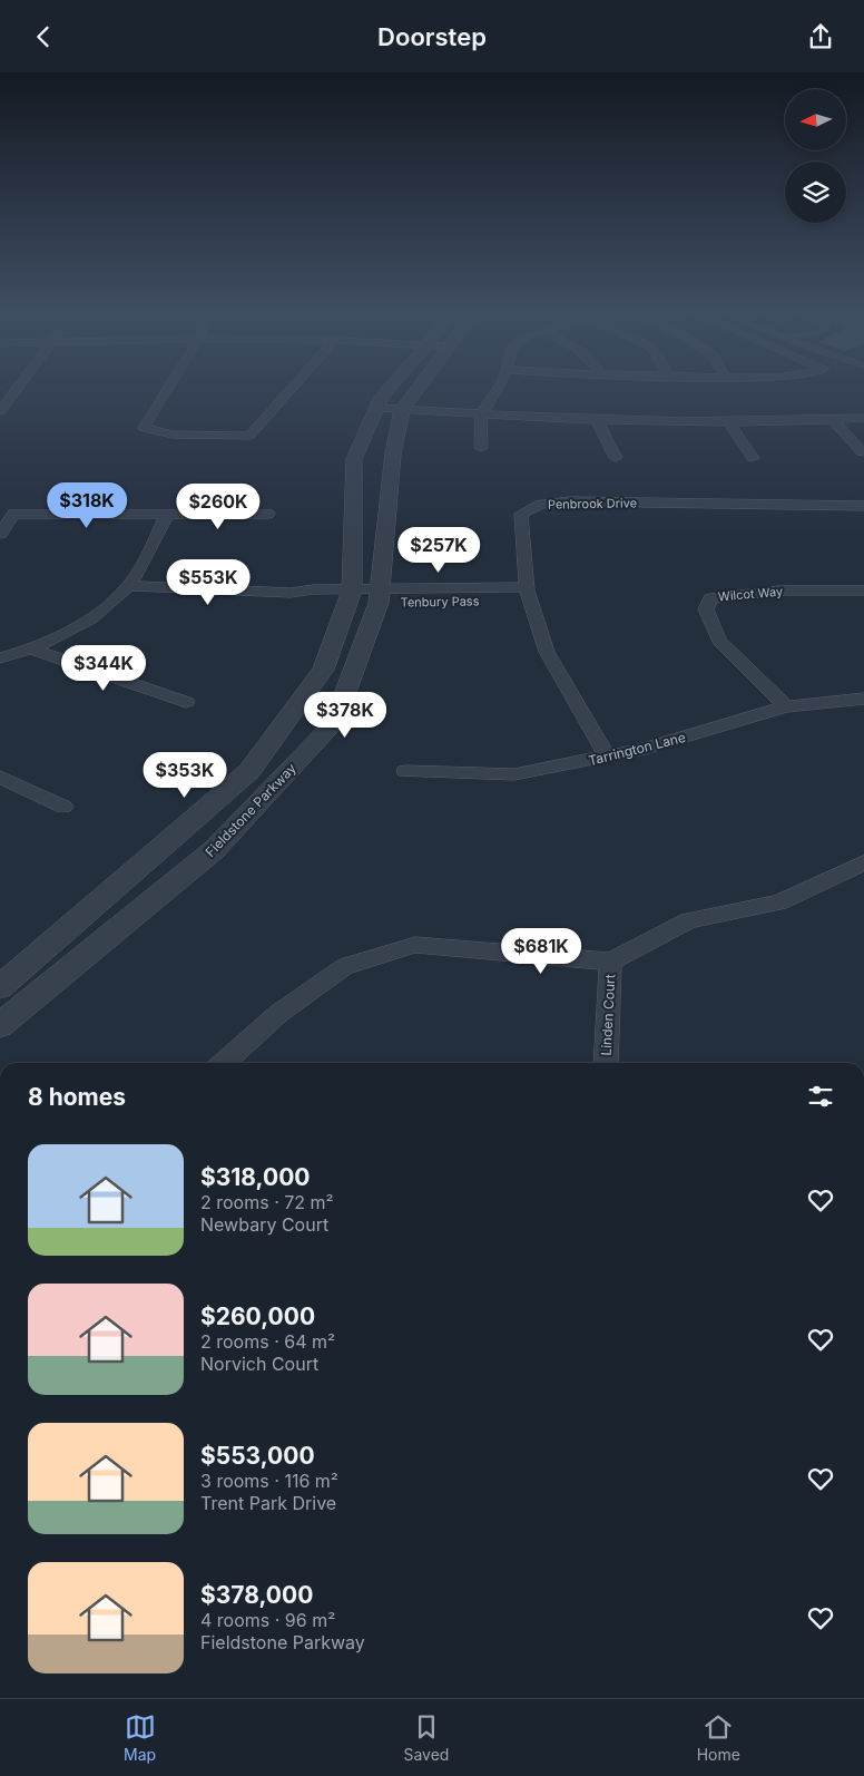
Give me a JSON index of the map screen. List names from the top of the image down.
{
  "streets": {
    "street": [
      "Penbrook Drive",
      "Wilcot Way",
      "Tenbury Pass",
      "Tarrington Lane",
      "Fieldstone Parkway",
      "Linden Court"
    ]
  },
  "crossings": [
    ["Penbrook Drive", "Tenbury Pass"],
    ["Penbrook Drive", "Tarrington Lane"],
    ["Wilcot Way", "Tarrington Lane"],
    ["Tenbury Pass", "Fieldstone Parkway"]
  ],
  "north": "left",
  "page": {
    "header": "Doorstep",
    "price": [
      "$318K",
      "$260K",
      "$257K",
      "$553K",
      "$344K",
      "$378K",
      "$353K",
      "$681K"
    ],
    "heading": "8 homes",
    "list": [
      {
        "name": "$318,000",
        "note": "2 rooms · 72 m² · Newbary Court"
      },
      {
        "name": "$260,000",
        "note": "2 rooms · 64 m² · Norvich Court"
      },
      {
        "name": "$553,000",
        "note": "3 rooms · 116 m² · Trent Park Drive"
      },
      {
        "name": "$378,000",
        "note": "4 rooms · 96 m² · Fieldstone Parkway"
      }
    ],
    "tabs": ["Map", "Saved", "Home"]
  }
}
